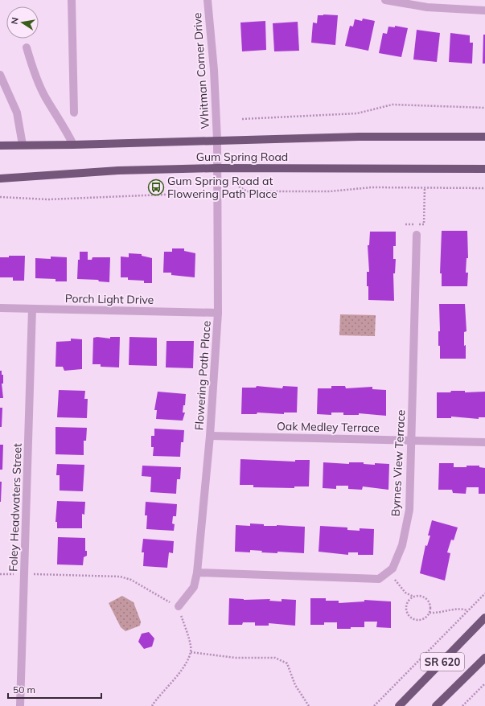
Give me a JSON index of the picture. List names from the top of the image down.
{
  "streets": {
    "main road": ["Gum Spring Road", "SR 620"],
    "street": [
      "Whitman Corner Drive",
      "Porch Light Drive",
      "Flowering Path Place",
      "Oak Medley Terrace",
      "Byrnes View Terrace",
      "Foley Headwaters Street"
    ]
  },
  "crossings": [
    ["Whitman Corner Drive", "Gum Spring Road"],
    ["Whitman Corner Drive", "Flowering Path Place"],
    ["Gum Spring Road", "Flowering Path Place"],
    ["Porch Light Drive", "Flowering Path Place"],
    ["Porch Light Drive", "Foley Headwaters Street"],
    ["Flowering Path Place", "Oak Medley Terrace"],
    ["Oak Medley Terrace", "Byrnes View Terrace"]
  ],
  "places": {
    "bus stop": ["Gum Spring Road at Flowering Path Place"]
  },
  "scale_bar": "50 m",
  "north": "left"
}
